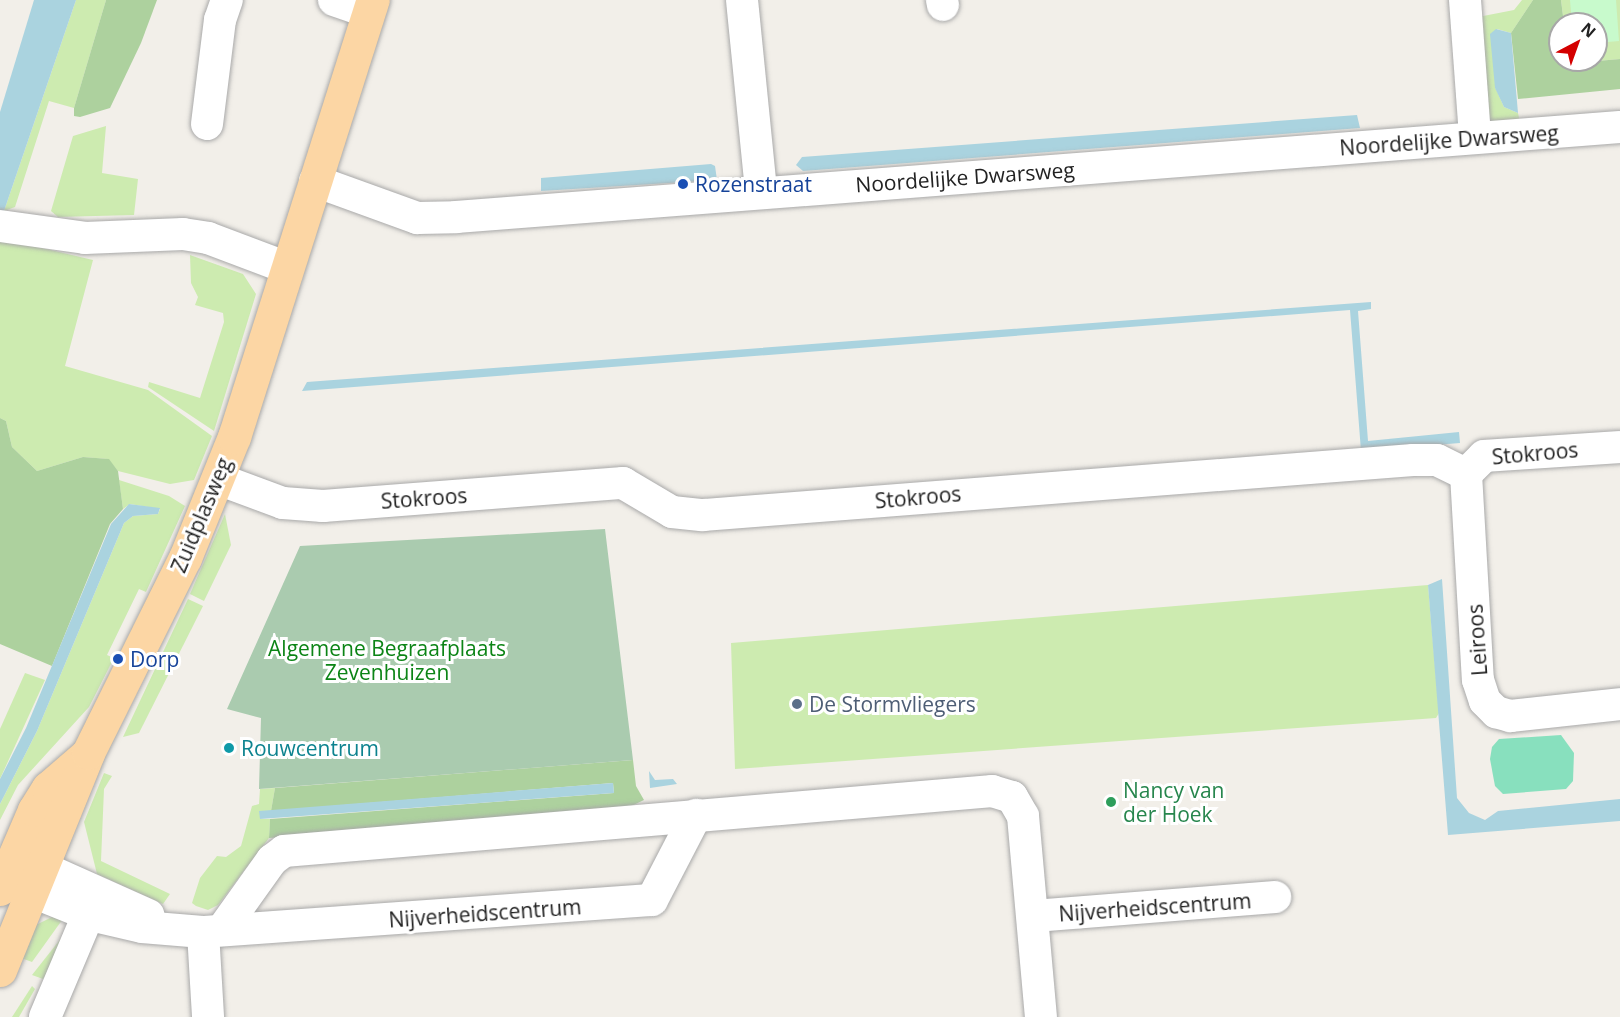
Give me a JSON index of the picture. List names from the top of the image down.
{
  "streets": {
    "main road": ["Zuidplasweg"],
    "street": [
      "Noordelijke Dwarsweg",
      "Stokroos",
      "Leiroos",
      "Nijverheidscentrum"
    ]
  },
  "crossings": [
    ["Noordelijke Dwarsweg", "Zuidplasweg"],
    ["Stokroos", "Zuidplasweg"],
    ["Stokroos", "Leiroos"],
    ["Zuidplasweg", "Nijverheidscentrum"]
  ],
  "parks": ["Algemene Begraafplaats Zevenhuizen"],
  "places": [
    "Rozenstraat",
    "Dorp",
    "De Stormvliegers",
    "Rouwcentrum",
    "Nancy van der Hoek"
  ],
  "north": "top right"
}
